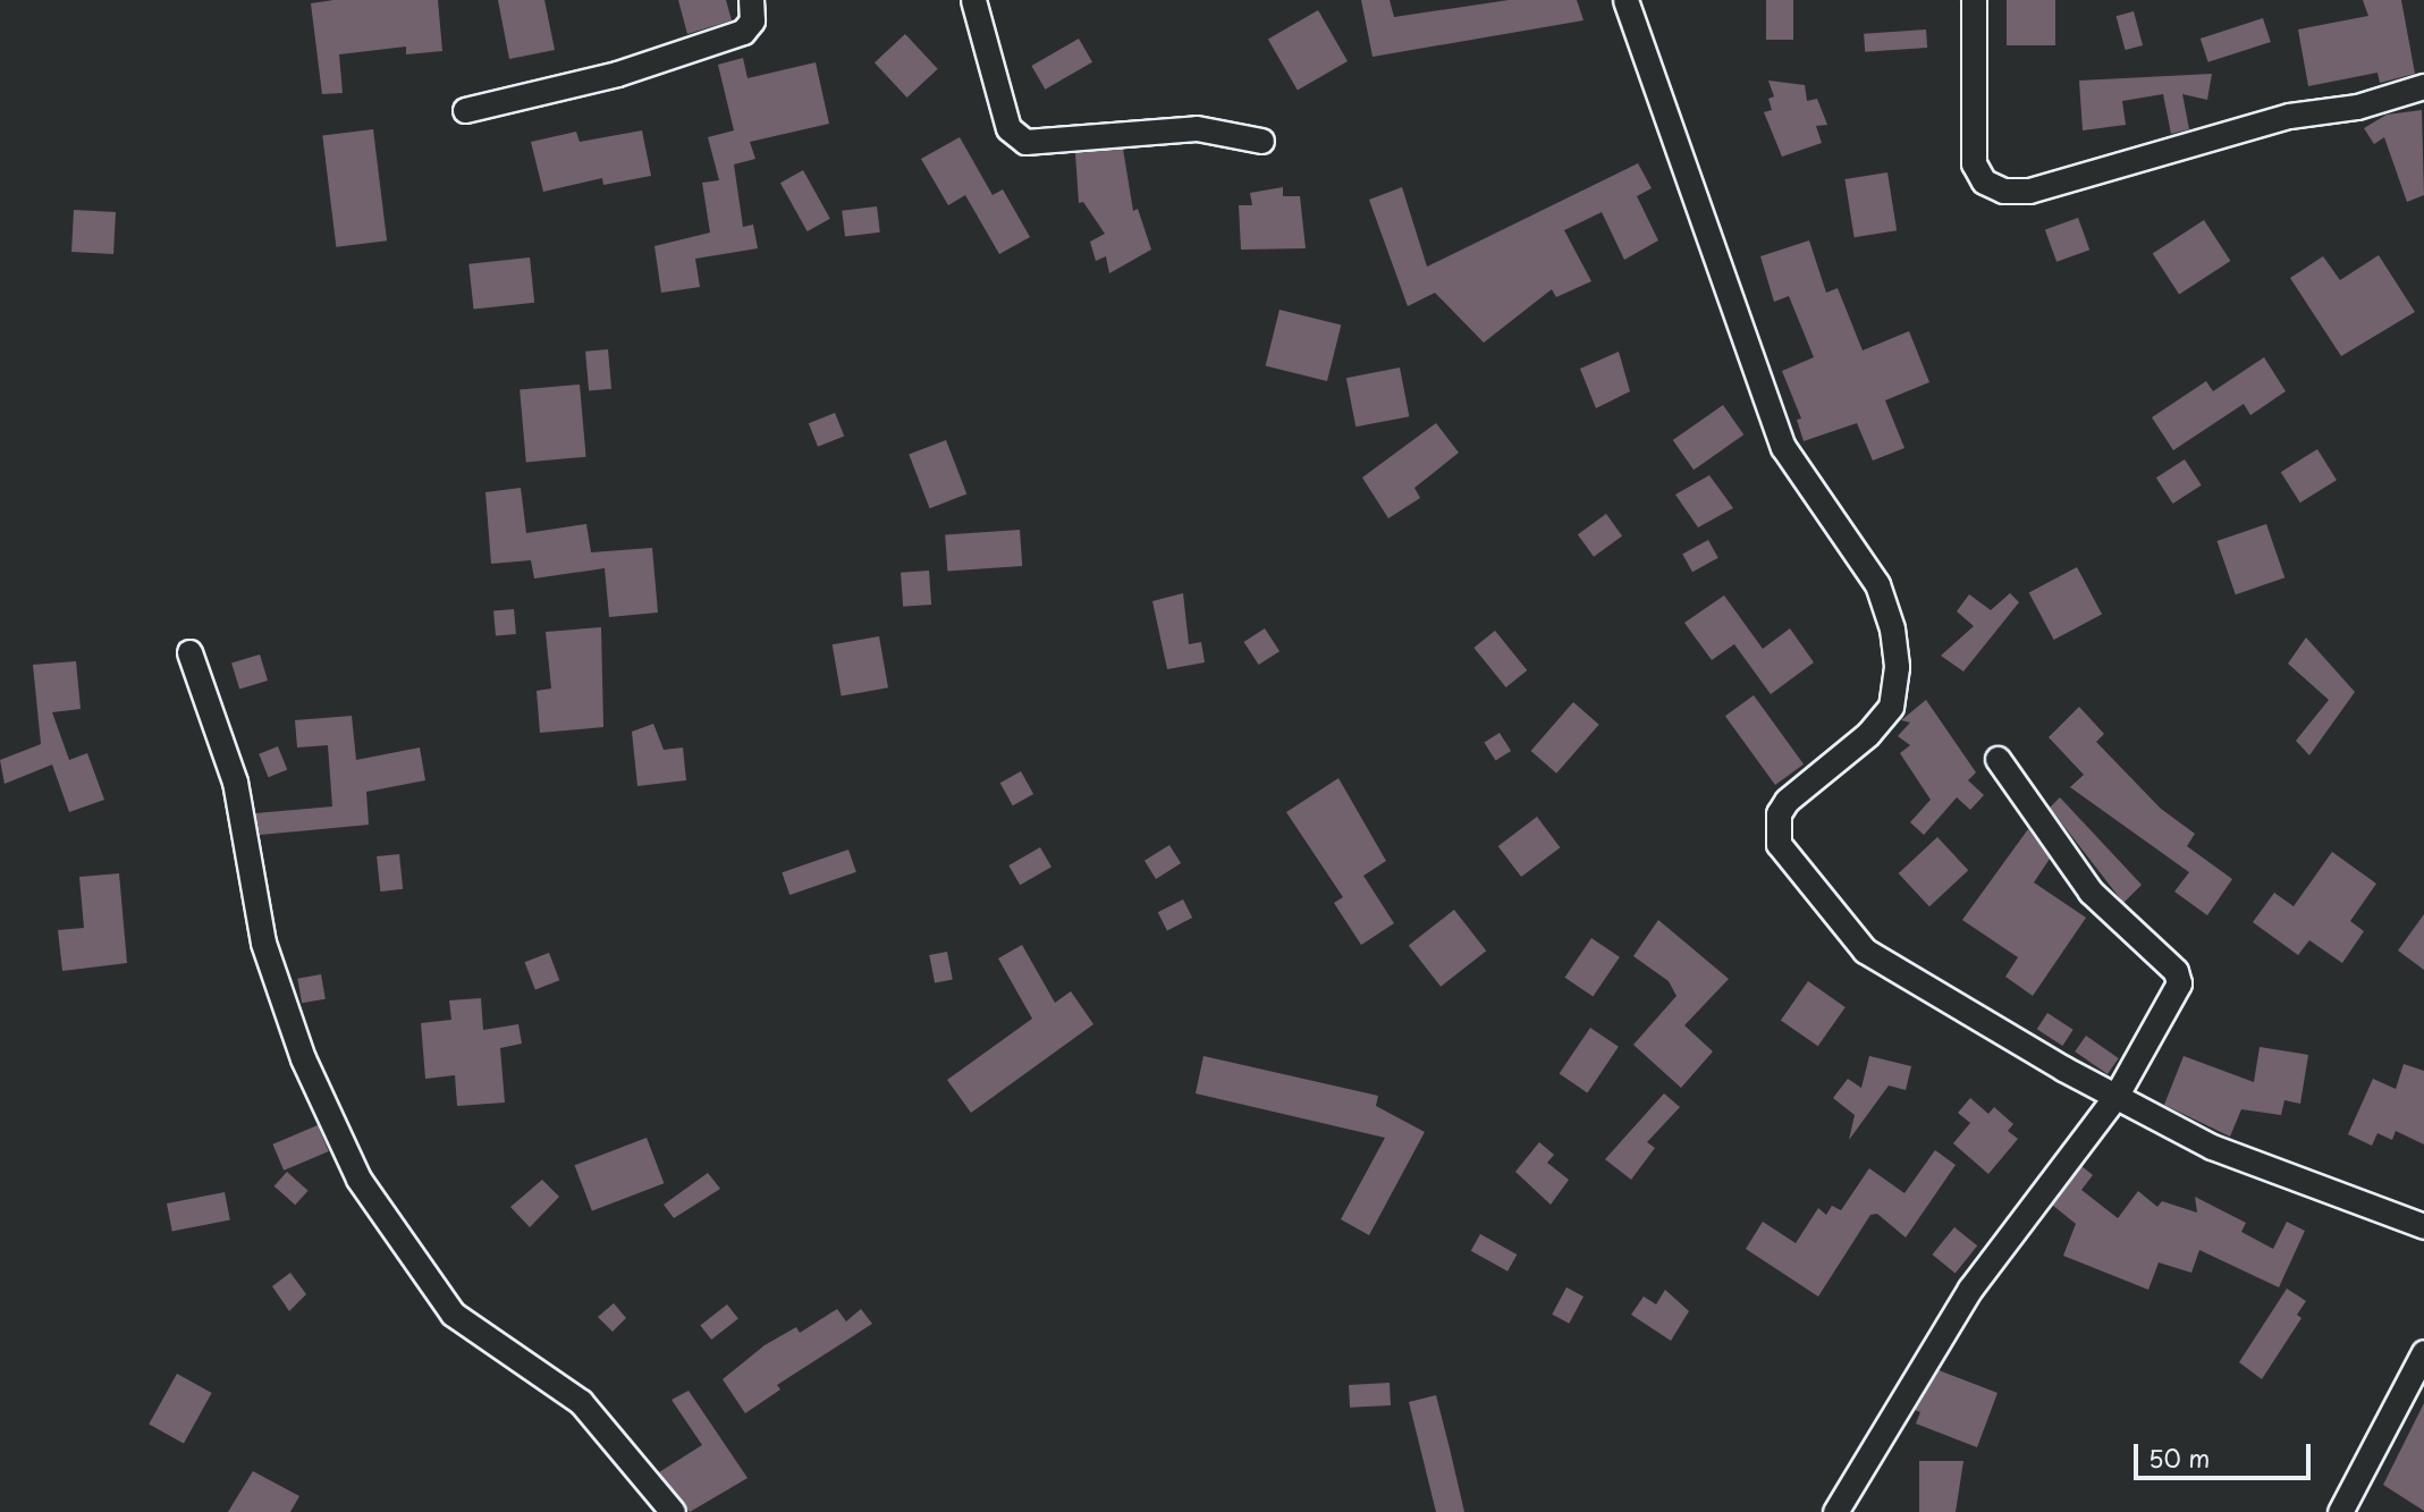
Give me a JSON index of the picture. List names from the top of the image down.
{
  "scale_bar": "50 m"
}
